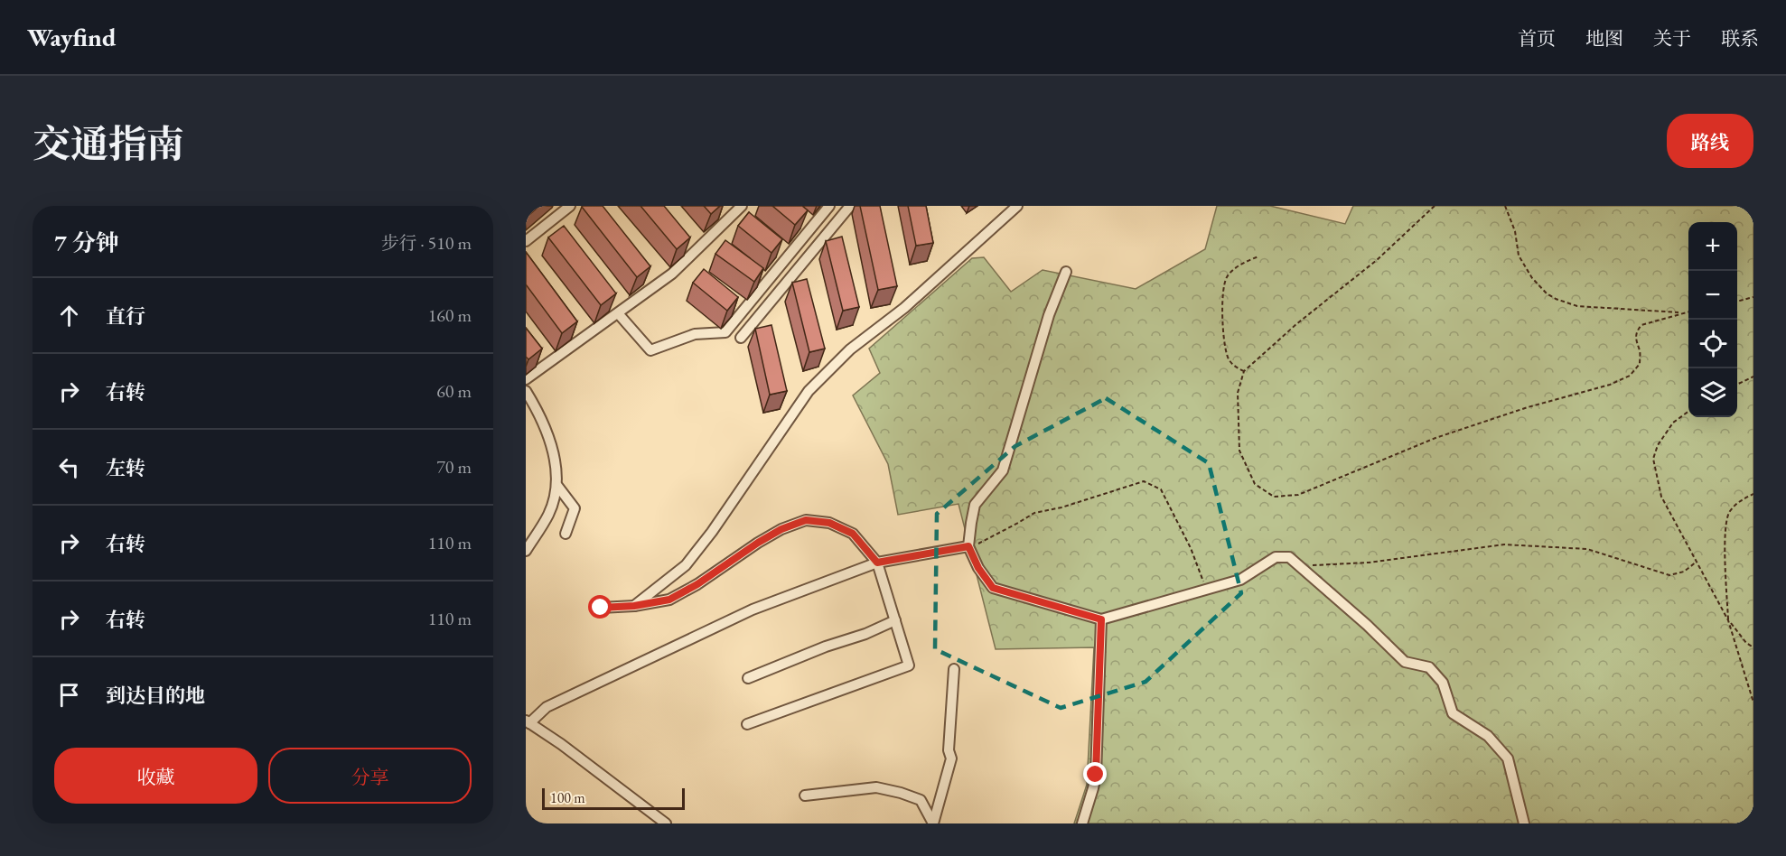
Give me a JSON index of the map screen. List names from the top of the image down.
{
  "scale_bar": "100 m",
  "page": {
    "header": "Wayfind",
    "nav": [
      "首页",
      "地图",
      "关于",
      "联系"
    ],
    "title": "交通指南",
    "buttons": [
      "路线",
      ["收藏", "分享"]
    ],
    "heading": ["7 分钟", "步行 · 510 m"],
    "map_buttons": ["+", "−"],
    "list": [
      ["直行", "160 m"],
      ["右转", "60 m"],
      ["左转", "70 m"],
      ["右转", "110 m"],
      ["右转", "110 m"],
      "到达目的地"
    ],
    "scale": "100 m"
  }
}
